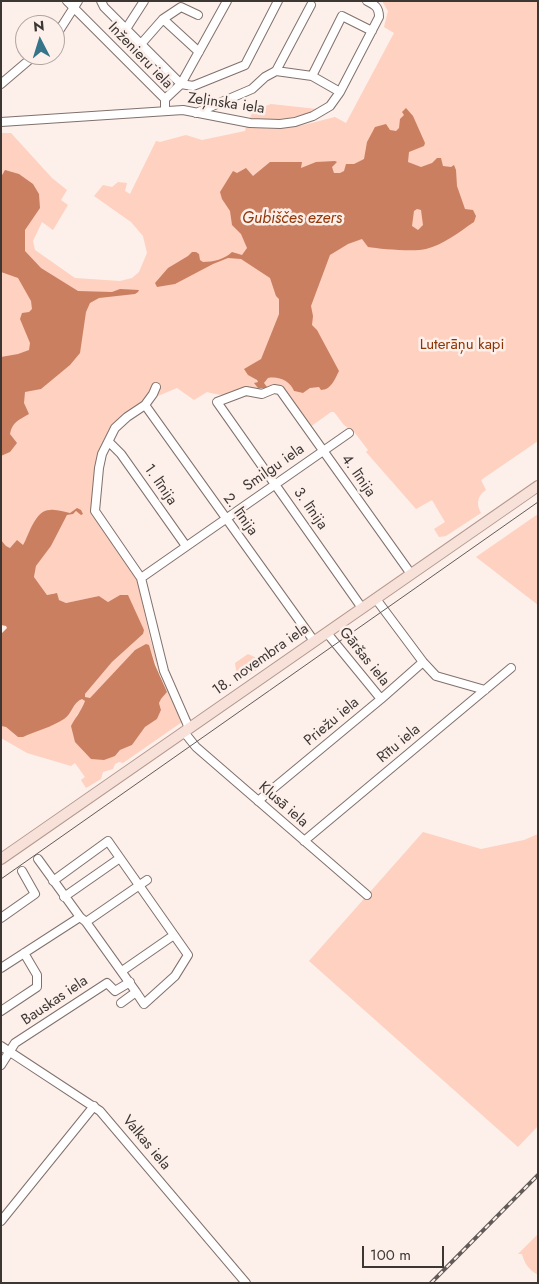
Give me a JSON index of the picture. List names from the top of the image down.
{
  "streets": {
    "main road": ["18. novembra iela"],
    "street": [
      "Inženieru iela",
      "Zeļinska iela",
      "Smilgu iela",
      "4. līnija",
      "1. līnija",
      "3. līnija",
      "2. līnija",
      "Gāršas iela",
      "Priežu iela",
      "Rītu iela",
      "Klusā iela",
      "Bauskas iela",
      "Valkas iela"
    ]
  },
  "crossings": [
    ["Inženieru iela", "Zeļinska iela"],
    ["Smilgu iela", "4. līnija"],
    ["Smilgu iela", "1. līnija"],
    ["Smilgu iela", "3. līnija"],
    ["Smilgu iela", "2. līnija"],
    ["4. līnija", "3. līnija"],
    ["4. līnija", "18. novembra iela"],
    ["3. līnija", "18. novembra iela"],
    ["2. līnija", "18. novembra iela"],
    ["Gāršas iela", "18. novembra iela"],
    ["Gāršas iela", "Priežu iela"],
    ["18. novembra iela", "Klusā iela"],
    ["Priežu iela", "Klusā iela"],
    ["Rītu iela", "Klusā iela"],
    ["Bauskas iela", "Valkas iela"]
  ],
  "water": ["Gubiščes ezers"],
  "parks": ["Luterāņu kapi"],
  "scale_bar": "100 m",
  "north": "top"
}
